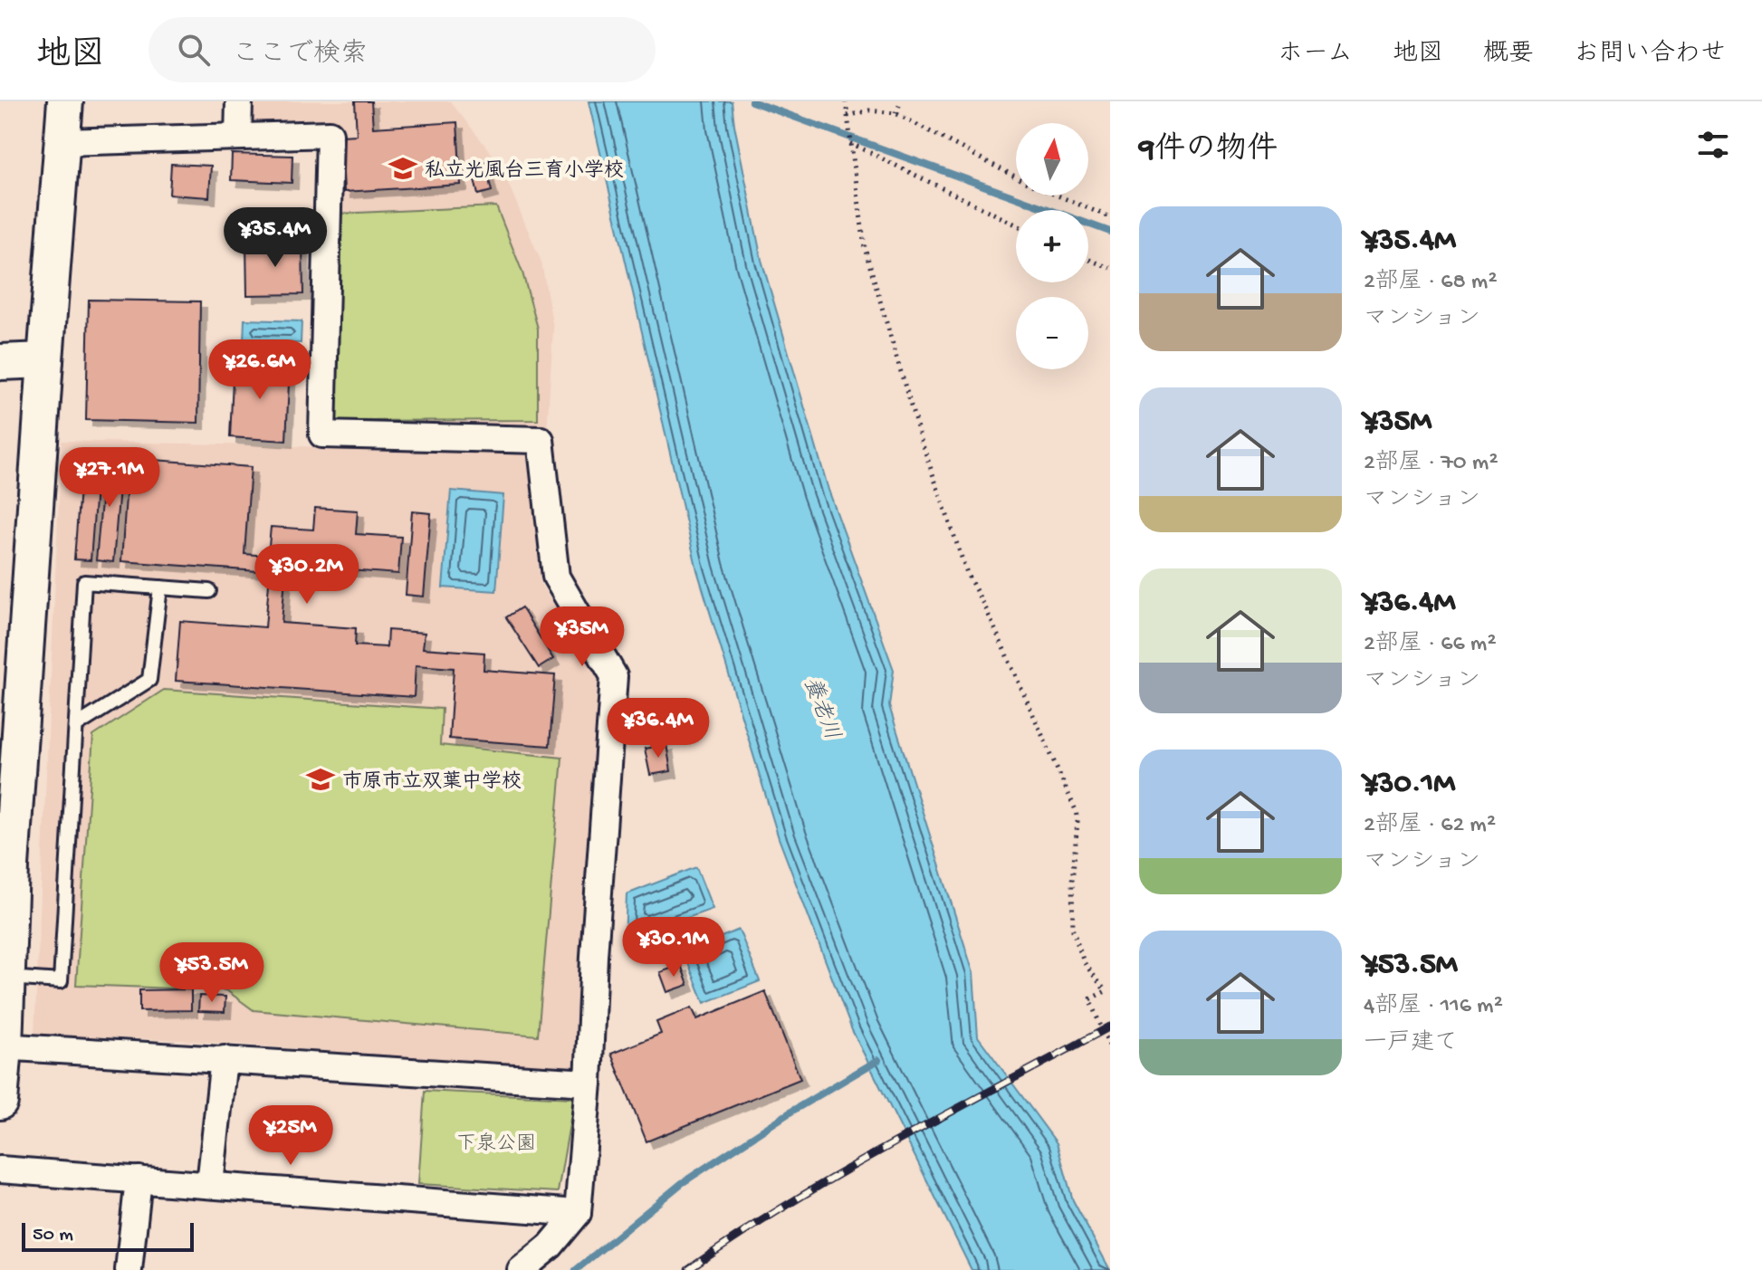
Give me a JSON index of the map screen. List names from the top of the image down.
{
  "water": ["養老川"],
  "parks": ["下泉公園"],
  "places": {
    "school or university": ["私立光風台三育小学校", "市原市立双葉中学校"]
  },
  "scale_bar": "50 m",
  "north": "top",
  "page": {
    "header": "地図",
    "search": "ここで検索",
    "nav": [
      "ホーム",
      "地図",
      "概要",
      "お問い合わせ"
    ],
    "heading": "9件の物件",
    "map_buttons": ["+", "−"],
    "list": [
      {
        "name": "¥35.4M",
        "note": "2部屋 · 68 m² · マンション"
      },
      {
        "name": "¥35M",
        "note": "2部屋 · 70 m² · マンション"
      },
      {
        "name": "¥36.4M",
        "note": "2部屋 · 66 m² · マンション"
      },
      {
        "name": "¥30.1M",
        "note": "2部屋 · 62 m² · マンション"
      },
      {
        "name": "¥53.5M",
        "note": "4部屋 · 116 m² · 一戸建て"
      }
    ],
    "price": [
      "¥35.4M",
      "¥26.6M",
      "¥27.1M",
      "¥30.2M",
      "¥35M",
      "¥36.4M",
      "¥30.1M",
      "¥53.5M",
      "¥25M"
    ],
    "scale": "50 m"
  }
}
